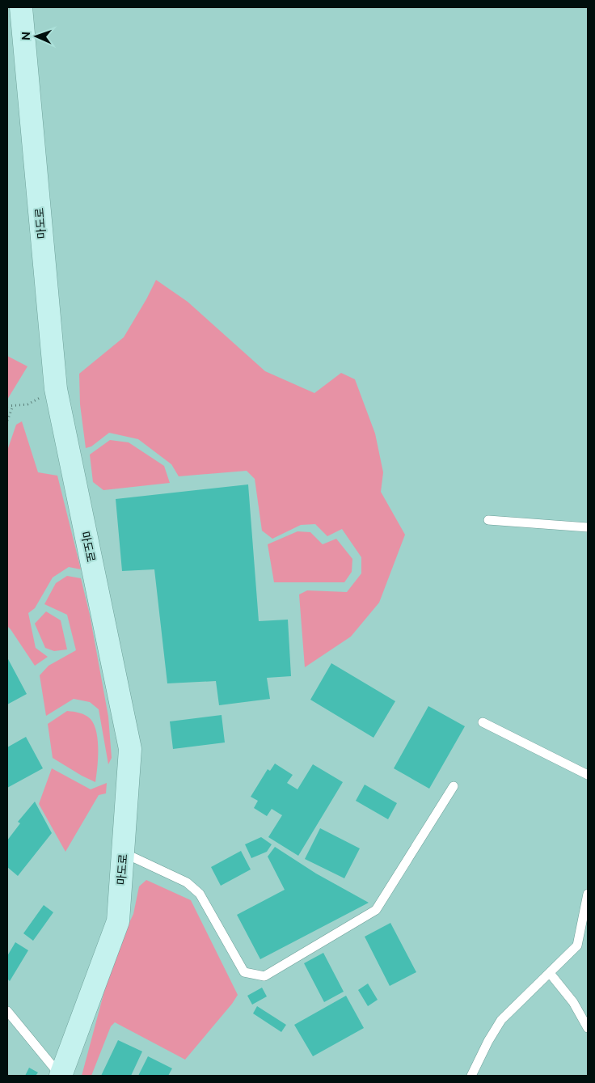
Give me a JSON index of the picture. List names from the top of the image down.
{
  "streets": {
    "main road": ["마도로"]
  },
  "north": "left"
}
